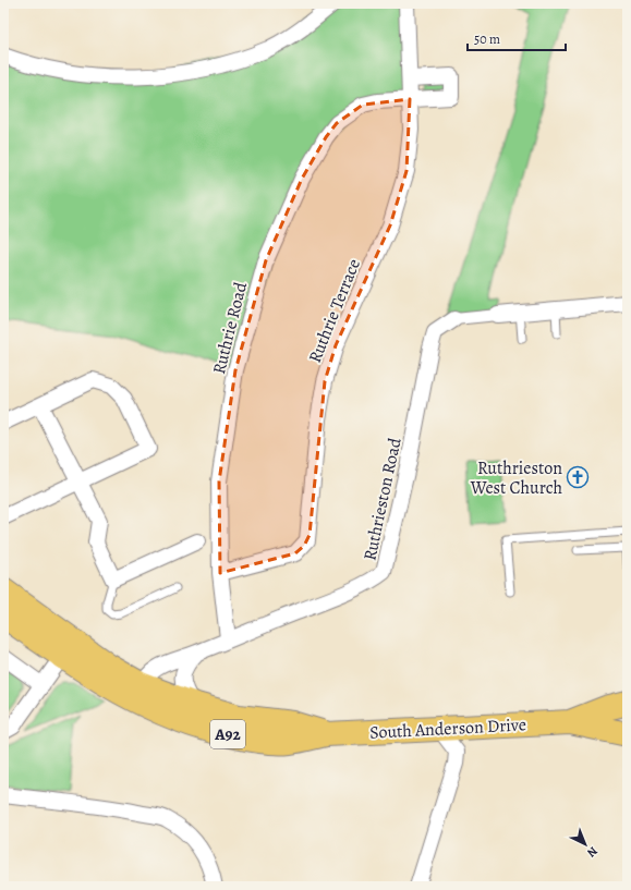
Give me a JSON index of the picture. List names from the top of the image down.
{
  "streets": {
    "main road": ["South Anderson Drive", "A92"],
    "street": ["Ruthrie Terrace", "Ruthrie Road", "Ruthrieston Road"]
  },
  "crossings": [
    ["Ruthrie Terrace", "Ruthrie Road"],
    ["Ruthrie Road", "Ruthrieston Road"],
    ["Ruthrieston Road", "South Anderson Drive"],
    ["South Anderson Drive", "A92"]
  ],
  "places": {
    "church": ["Ruthrieston West Church"]
  },
  "scale_bar": "50 m",
  "north": "bottom right"
}
